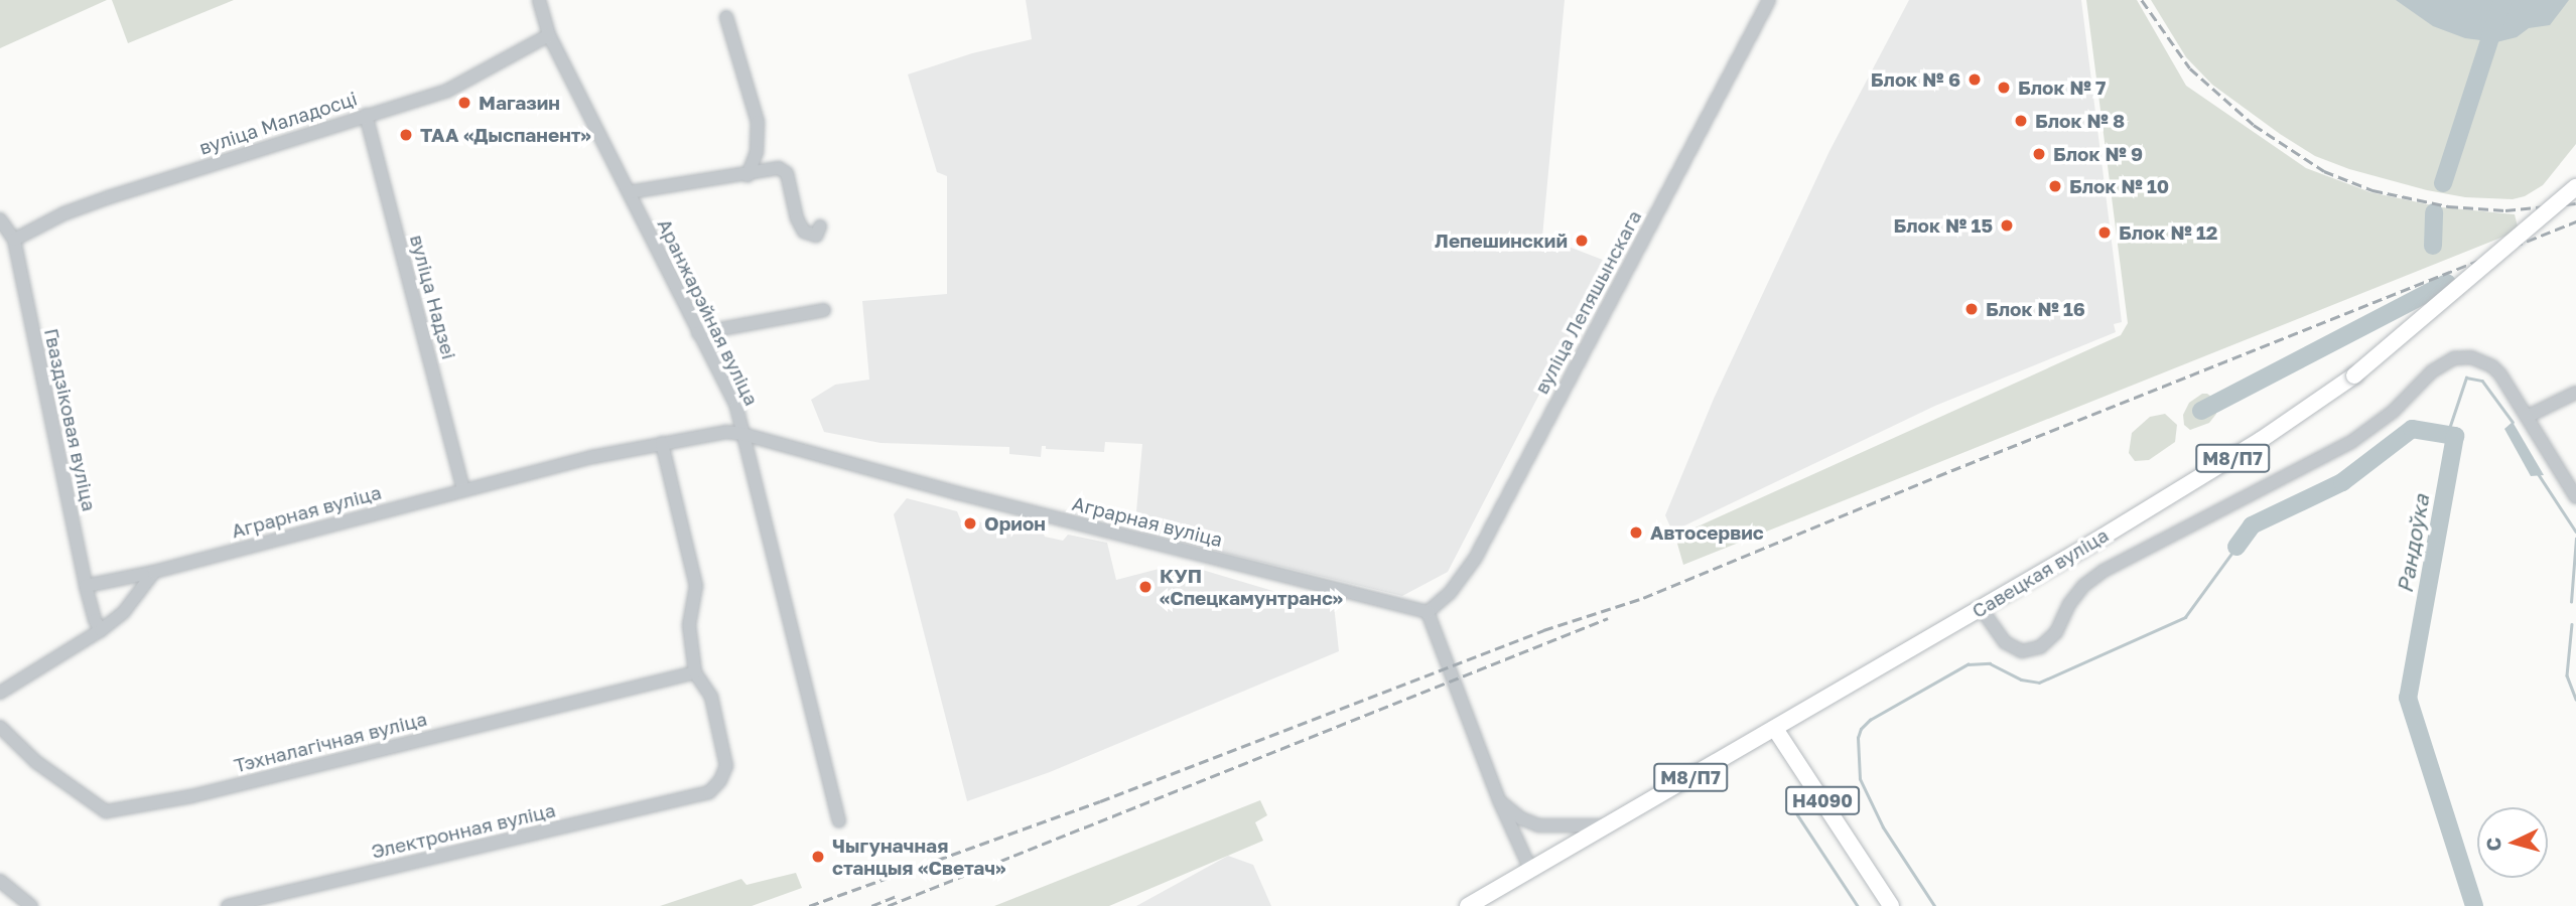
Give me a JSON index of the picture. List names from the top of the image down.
{
  "streets": {
    "main road": ["М8/П7", "Савецкая вуліца", "Н4090"],
    "street": [
      "вуліца Маладосці",
      "вуліца Надзеі",
      "вуліца Лепяшынскага",
      "Аранжарэйная вуліца",
      "Гваздзіковая вуліца",
      "Аграрная вуліца",
      "Тэхналагічная вуліца",
      "Электронная вуліца"
    ]
  },
  "crossings": [
    ["вуліца Маладосці", "вуліца Надзеі"],
    ["вуліца Маладосці", "Аранжарэйная вуліца"],
    ["вуліца Маладосці", "Гваздзіковая вуліца"],
    ["вуліца Надзеі", "Аграрная вуліца"],
    ["вуліца Лепяшынскага", "Аграрная вуліца"],
    ["Аранжарэйная вуліца", "Аграрная вуліца"],
    ["Гваздзіковая вуліца", "Аграрная вуліца"],
    ["Савецкая вуліца", "Н4090"],
    ["Тэхналагічная вуліца", "Электронная вуліца"]
  ],
  "water": ["Рандоўка"],
  "places": [
    "Блок № 6",
    "Блок № 7",
    "Магазин",
    "Блок № 8",
    "ТАА «Дыспанент»",
    "Блок № 9",
    "Блок № 10",
    "Блок № 15",
    "Блок № 12",
    "Лепешинский",
    "Блок № 16",
    "Орион",
    "Автосервис",
    "КУП «Спецкамунтранс»",
    "Чыгуначная станцыя «Светач»"
  ],
  "north": "left"
}
